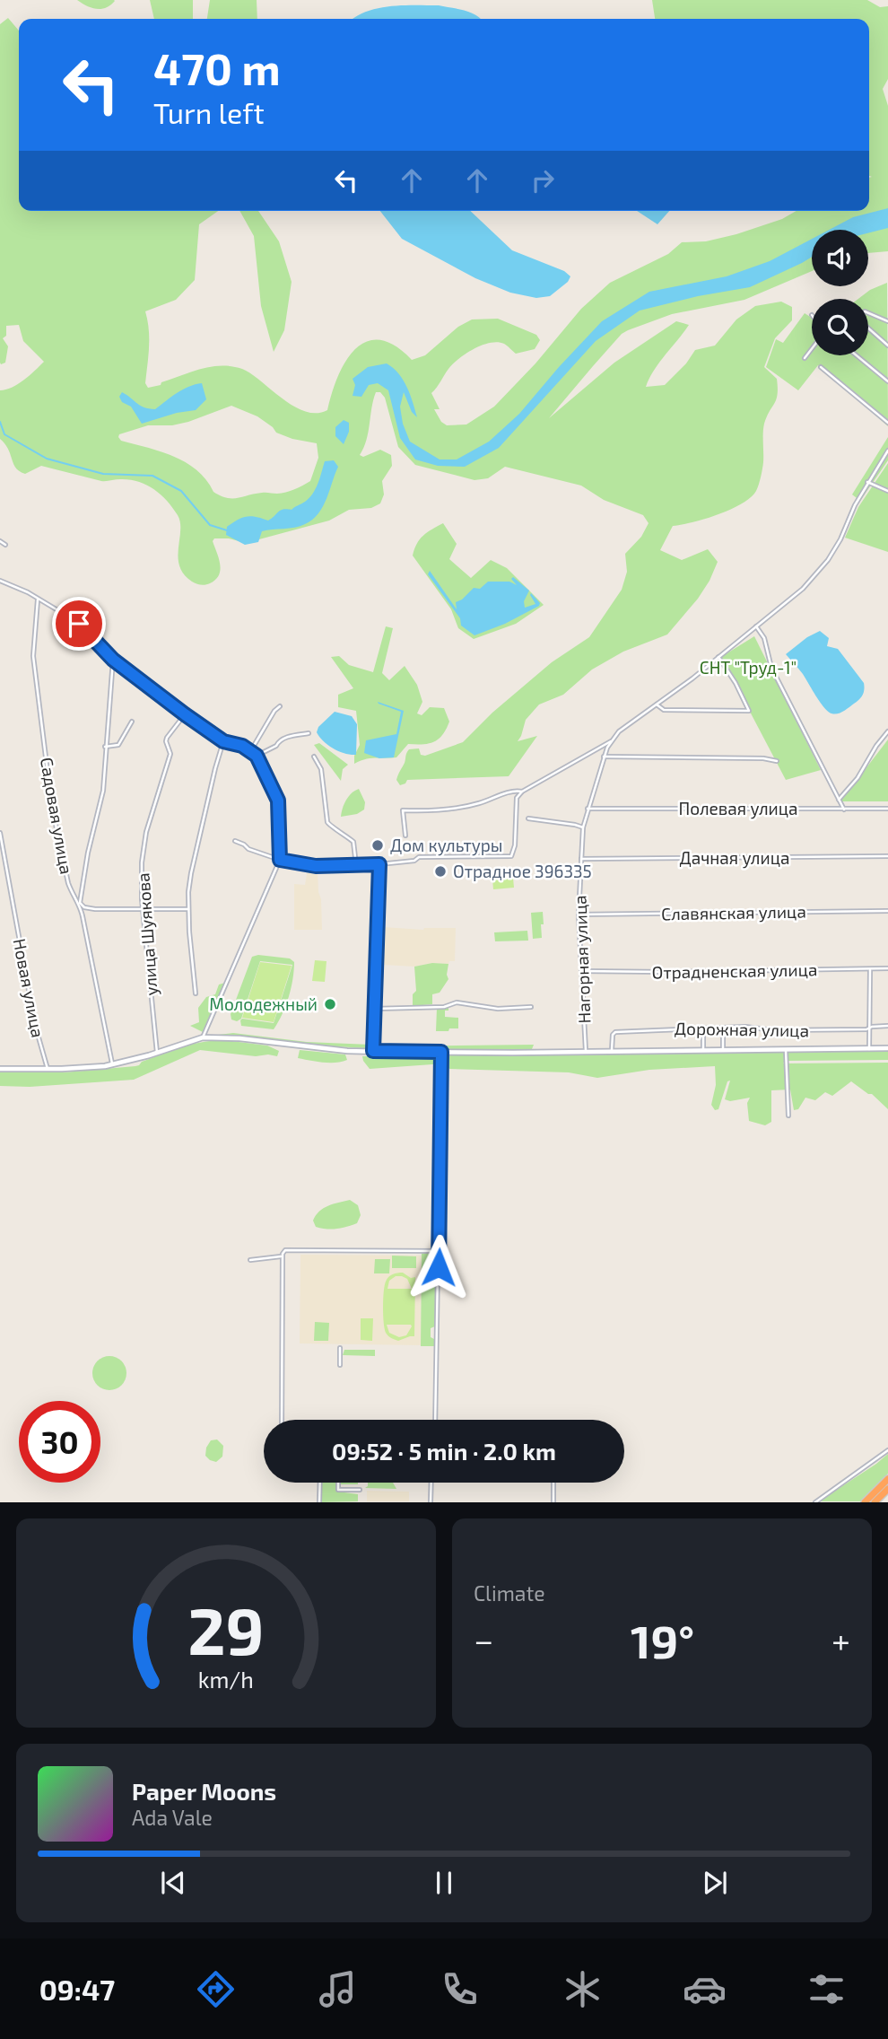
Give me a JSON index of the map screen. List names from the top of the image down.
{
  "streets": {
    "street": [
      "Полевая улица",
      "Садовая улица",
      "Дачная улица",
      "Славянская улица",
      "улица Шуякова",
      "Нагорная улица",
      "Отрадненская улица",
      "Новая улица",
      "Дорожная улица"
    ]
  },
  "crossings": [
    ["Полевая улица", "Нагорная улица"],
    ["Дачная улица", "Нагорная улица"],
    ["Славянская улица", "Нагорная улица"],
    ["Нагорная улица", "Отрадненская улица"]
  ],
  "parks": ["СНТ \"Труд-1\""],
  "places": ["Дом культуры", "Отрадное 396335", "Молодежный"],
  "page": {
    "turn": ["470 m", "Turn left"],
    "limit": "30",
    "trip": "09:52 · 5 min · 2.0 km",
    "tile": "Climate",
    "heat": ["−", "19°", "+"],
    "song": ["Paper Moons", "Ada Vale"],
    "tabs": "09:47",
    "gauge": ["29", "km/h"]
  }
}
